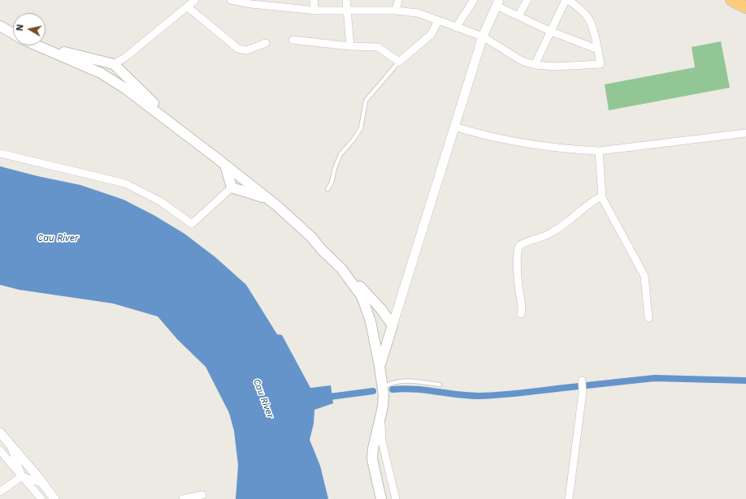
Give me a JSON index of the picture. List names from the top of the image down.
{
  "water": ["Cau River"],
  "north": "left"
}
